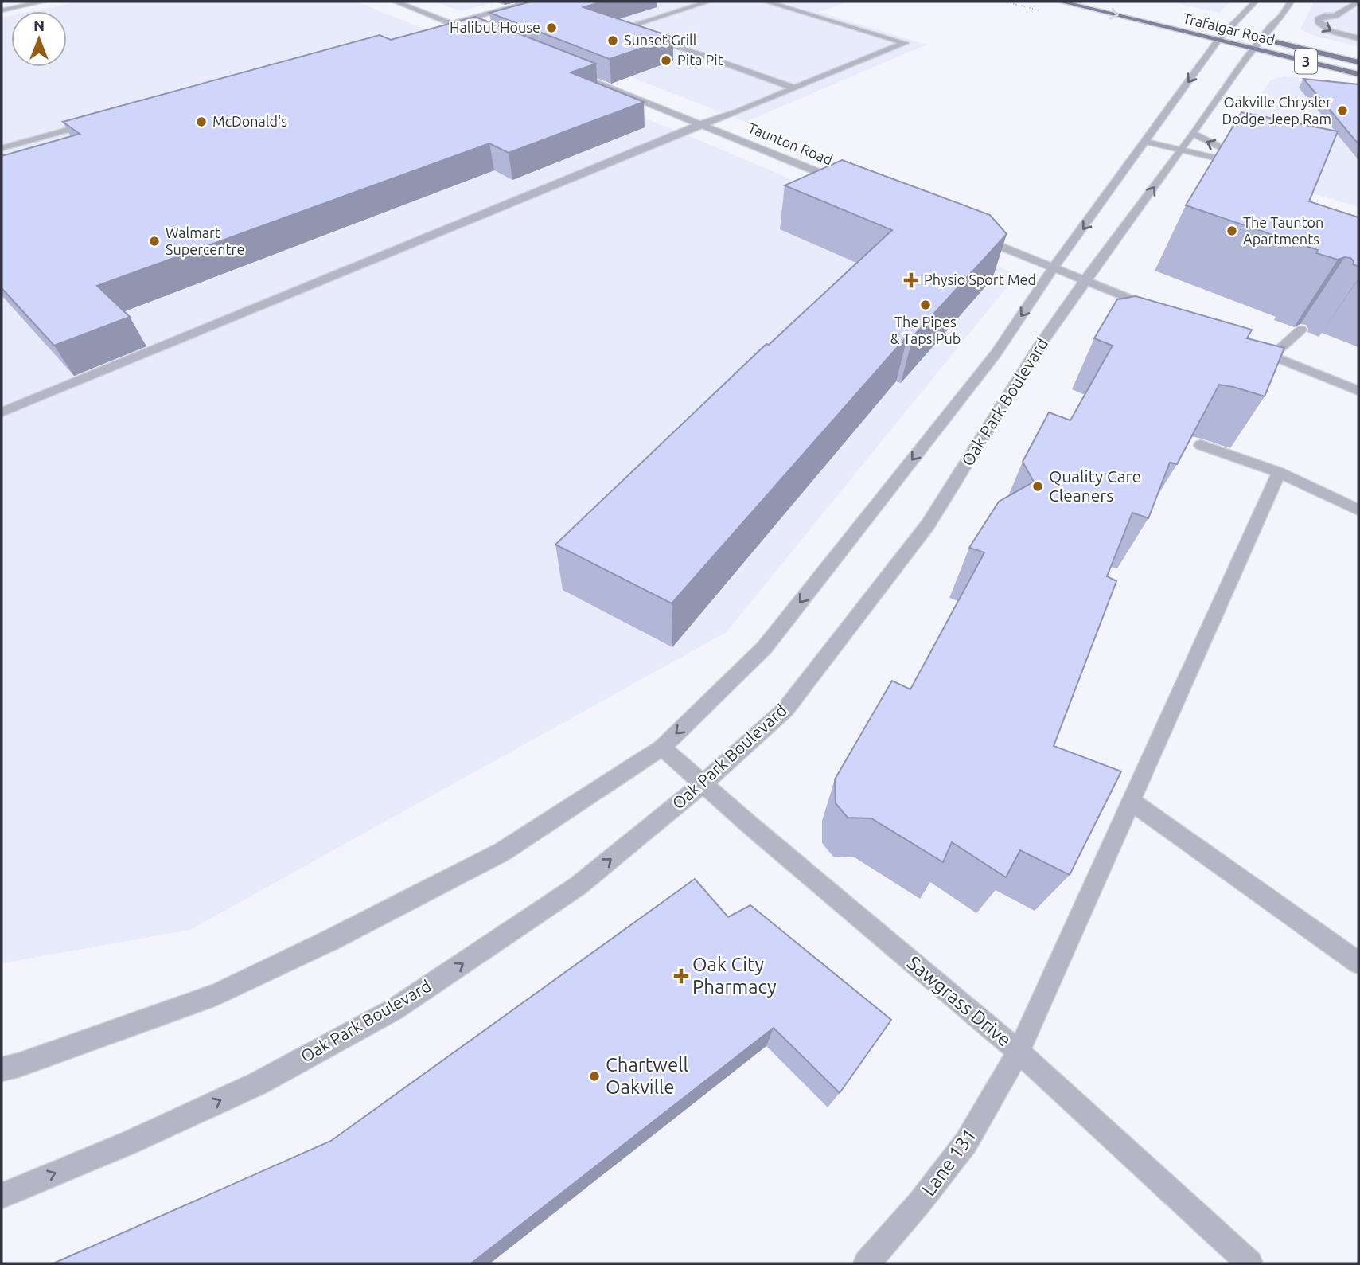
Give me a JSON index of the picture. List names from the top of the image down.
{
  "streets": {
    "main road": ["Trafalgar Road", "3"],
    "street": [
      "Taunton Road",
      "Oak Park Boulevard",
      "Sawgrass Drive",
      "Lane 131"
    ]
  },
  "crossings": [
    ["Trafalgar Road", "Oak Park Boulevard"],
    ["Oak Park Boulevard", "Sawgrass Drive"],
    ["Sawgrass Drive", "Lane 131"]
  ],
  "one_way": ["Trafalgar Road"],
  "places": {
    "other": [
      "Halibut House",
      "Sunset Grill",
      "Pita Pit",
      "Oakville Chrysler Dodge Jeep Ram",
      "McDonald's",
      "The Taunton Apartments",
      "Walmart Supercentre",
      "The Pipes & Taps Pub",
      "Quality Care Cleaners",
      "Chartwell Oakville"
    ],
    "health": ["Physio Sport Med", "Oak City Pharmacy"]
  },
  "north": "top"
}
